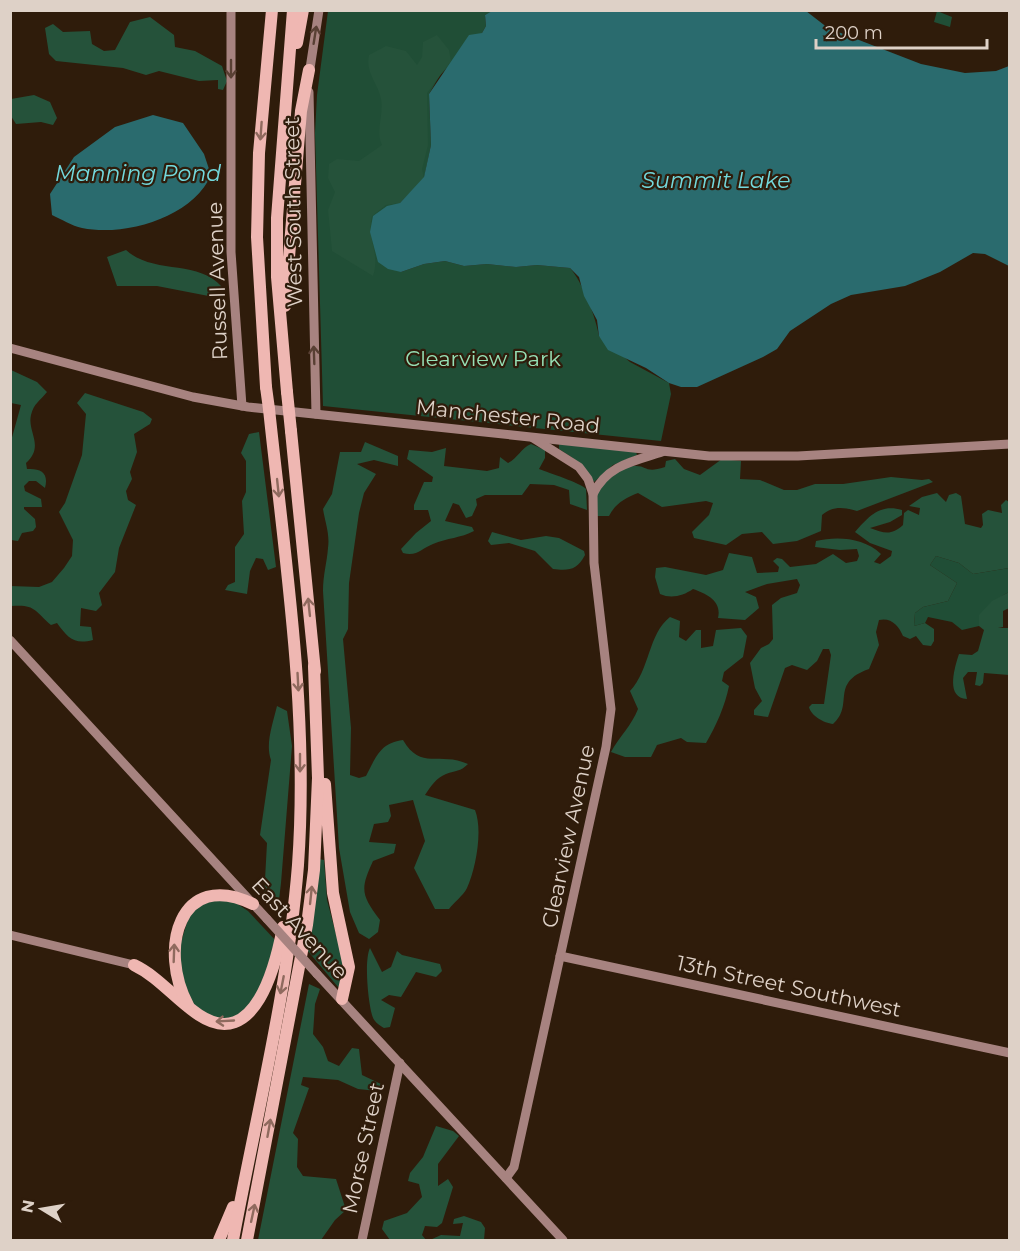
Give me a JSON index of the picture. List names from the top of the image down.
{
  "streets": {
    "main road": [
      "West South Street",
      "Russell Avenue",
      "Manchester Road",
      "Clearview Avenue",
      "East Avenue",
      "13th Street Southwest",
      "Morse Street"
    ]
  },
  "crossings": [
    ["West South Street", "Manchester Road"],
    ["Russell Avenue", "Manchester Road"],
    ["Manchester Road", "Clearview Avenue"],
    ["Clearview Avenue", "East Avenue"],
    ["Clearview Avenue", "13th Street Southwest"],
    ["East Avenue", "Morse Street"]
  ],
  "one_way": ["West South Street", "Russell Avenue"],
  "water": ["Manning Pond", "Summit Lake"],
  "parks": ["Clearview Park"],
  "scale_bar": "200 m",
  "north": "left"
}
